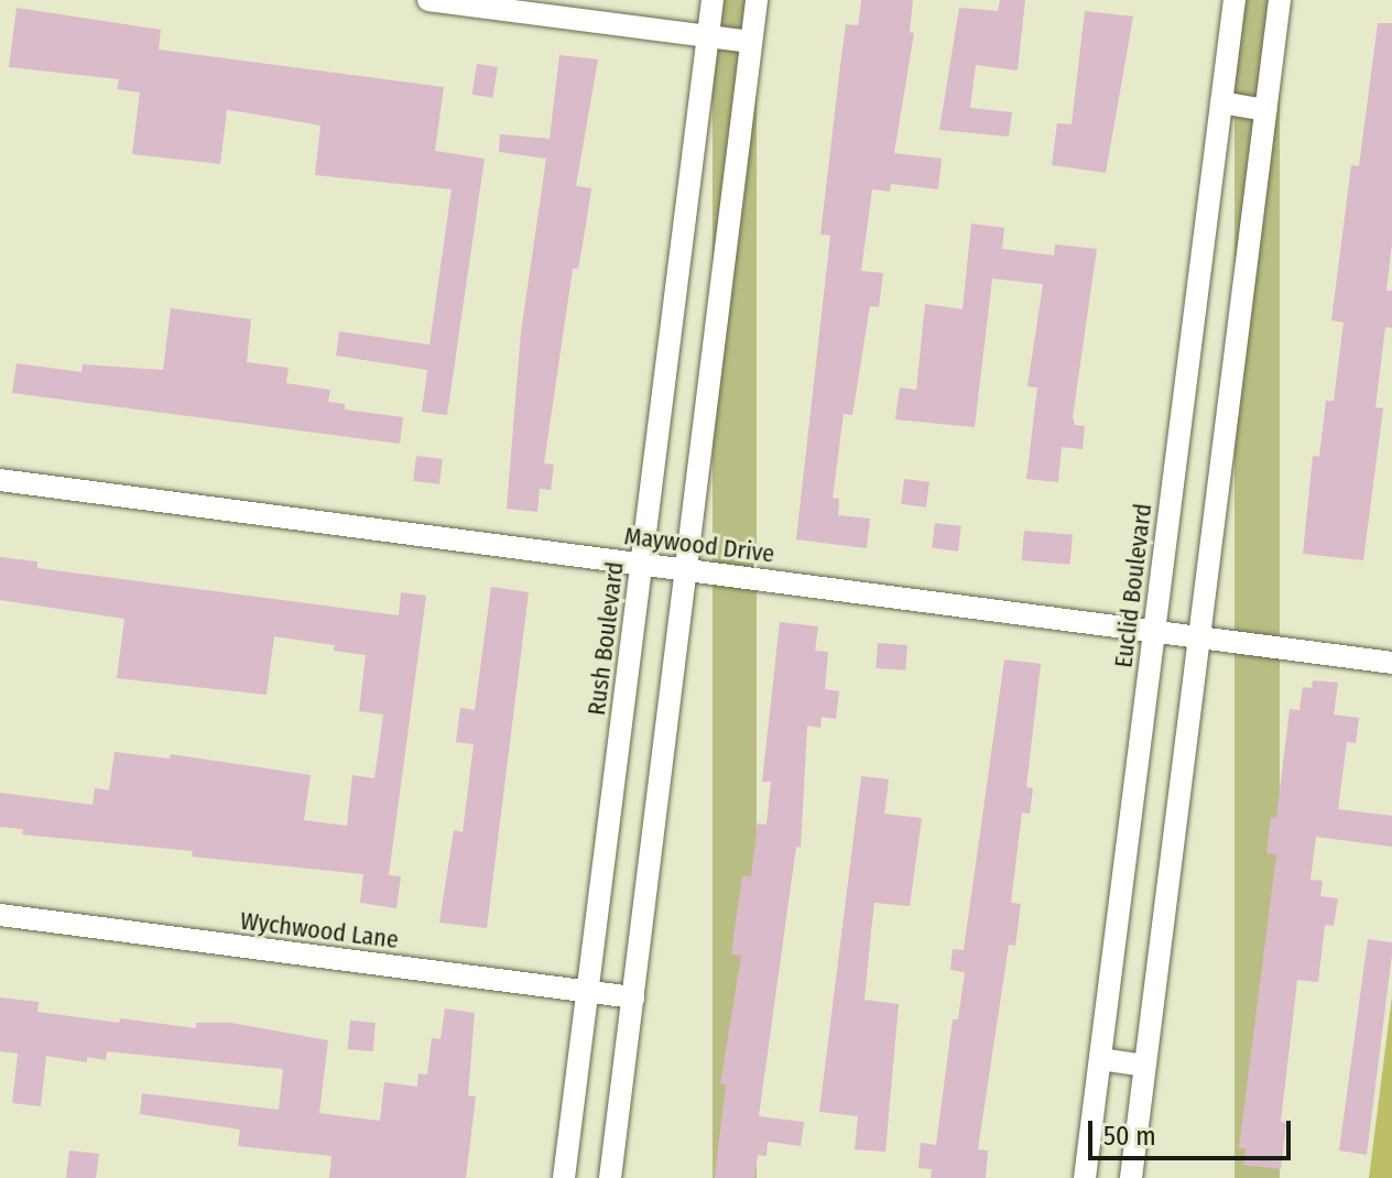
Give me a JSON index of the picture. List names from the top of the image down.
{
  "streets": {
    "street": [
      "Maywood Drive",
      "Euclid Boulevard",
      "Rush Boulevard",
      "Wychwood Lane"
    ]
  },
  "crossings": [
    ["Maywood Drive", "Euclid Boulevard"],
    ["Maywood Drive", "Rush Boulevard"],
    ["Rush Boulevard", "Wychwood Lane"]
  ],
  "scale_bar": "50 m"
}
